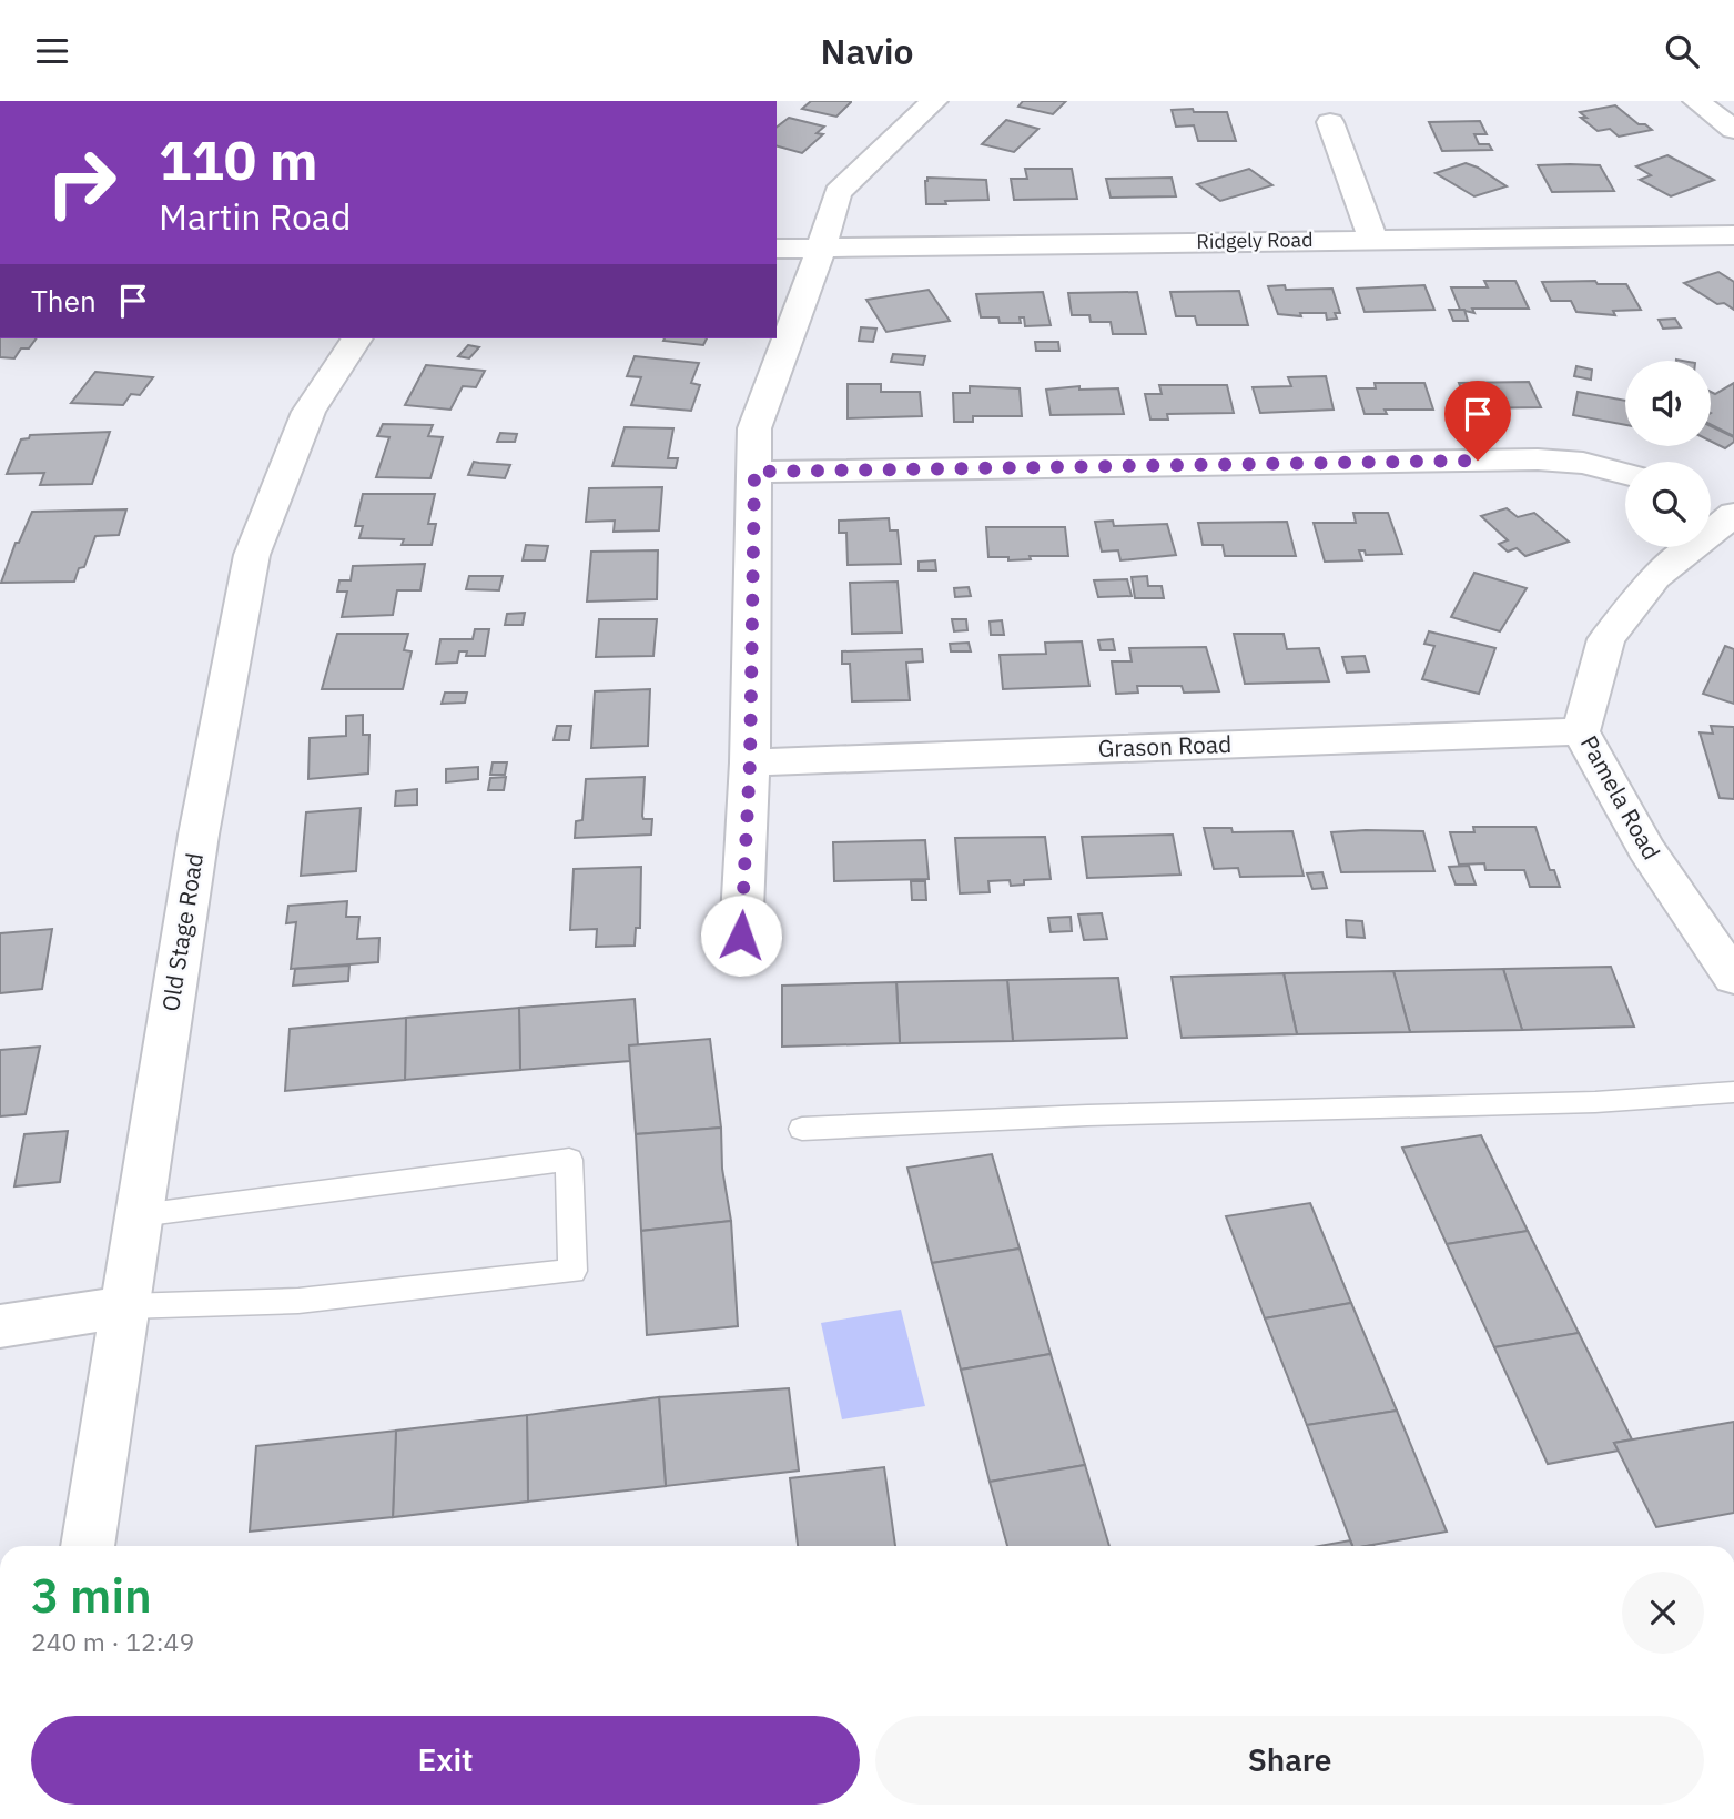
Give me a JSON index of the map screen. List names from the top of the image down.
{
  "streets": {
    "street": [
      "Ridgely Road",
      "Grason Road",
      "Pamela Road",
      "Old Stage Road"
    ]
  },
  "crossings": [
    ["Grason Road", "Pamela Road"]
  ],
  "page": {
    "header": "Navio",
    "turn": ["110 m", "Martin Road"],
    "then": "Then",
    "heading": ["3 min", "240 m · 12:49"],
    "buttons": ["Exit", "Share"]
  }
}
